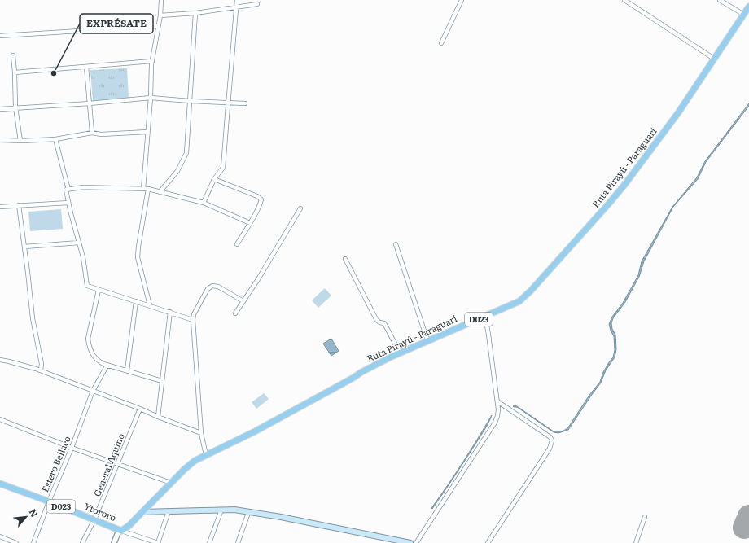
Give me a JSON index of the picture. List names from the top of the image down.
{
  "streets": {
    "main road": ["Ruta Pirayú - Paraguarí", "D023", "Ytororó"],
    "street": ["Estero Bellaco", "General Aquino"]
  },
  "crossings": [
    ["Ruta Pirayú - Paraguarí", "Ytororó"],
    ["Estero Bellaco", "Ytororó"],
    ["General Aquino", "Ytororó"]
  ],
  "places": ["EXPRÉSATE"],
  "north": "top right"
}
